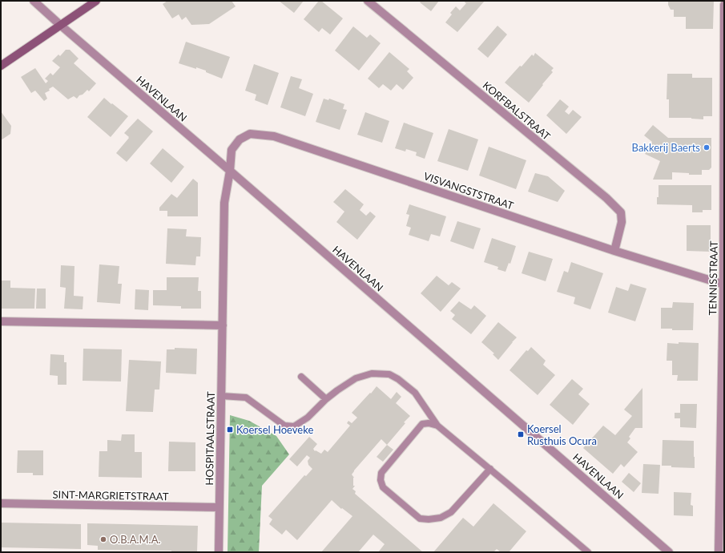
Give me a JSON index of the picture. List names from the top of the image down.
{
  "streets": {
    "street": [
      "HAVENLAAN",
      "KORFBALSTRAAT",
      "VISVANGSTSTRAAT",
      "TENNISSTRAAT",
      "HOSPITAALSTRAAT",
      "SINT-MARGRIETSTRAAT"
    ]
  },
  "crossings": [
    ["HAVENLAAN", "VISVANGSTSTRAAT"],
    ["HAVENLAAN", "HOSPITAALSTRAAT"],
    ["KORFBALSTRAAT", "VISVANGSTSTRAAT"],
    ["VISVANGSTSTRAAT", "TENNISSTRAAT"],
    ["VISVANGSTSTRAAT", "HOSPITAALSTRAAT"],
    ["HOSPITAALSTRAAT", "SINT-MARGRIETSTRAAT"]
  ],
  "places": {
    "other": ["Bakkerij Baerts", "O.B.A.M.A."],
    "transit": ["Koersel Hoeveke", "Koersel Rusthuis Ocura"]
  }
}
